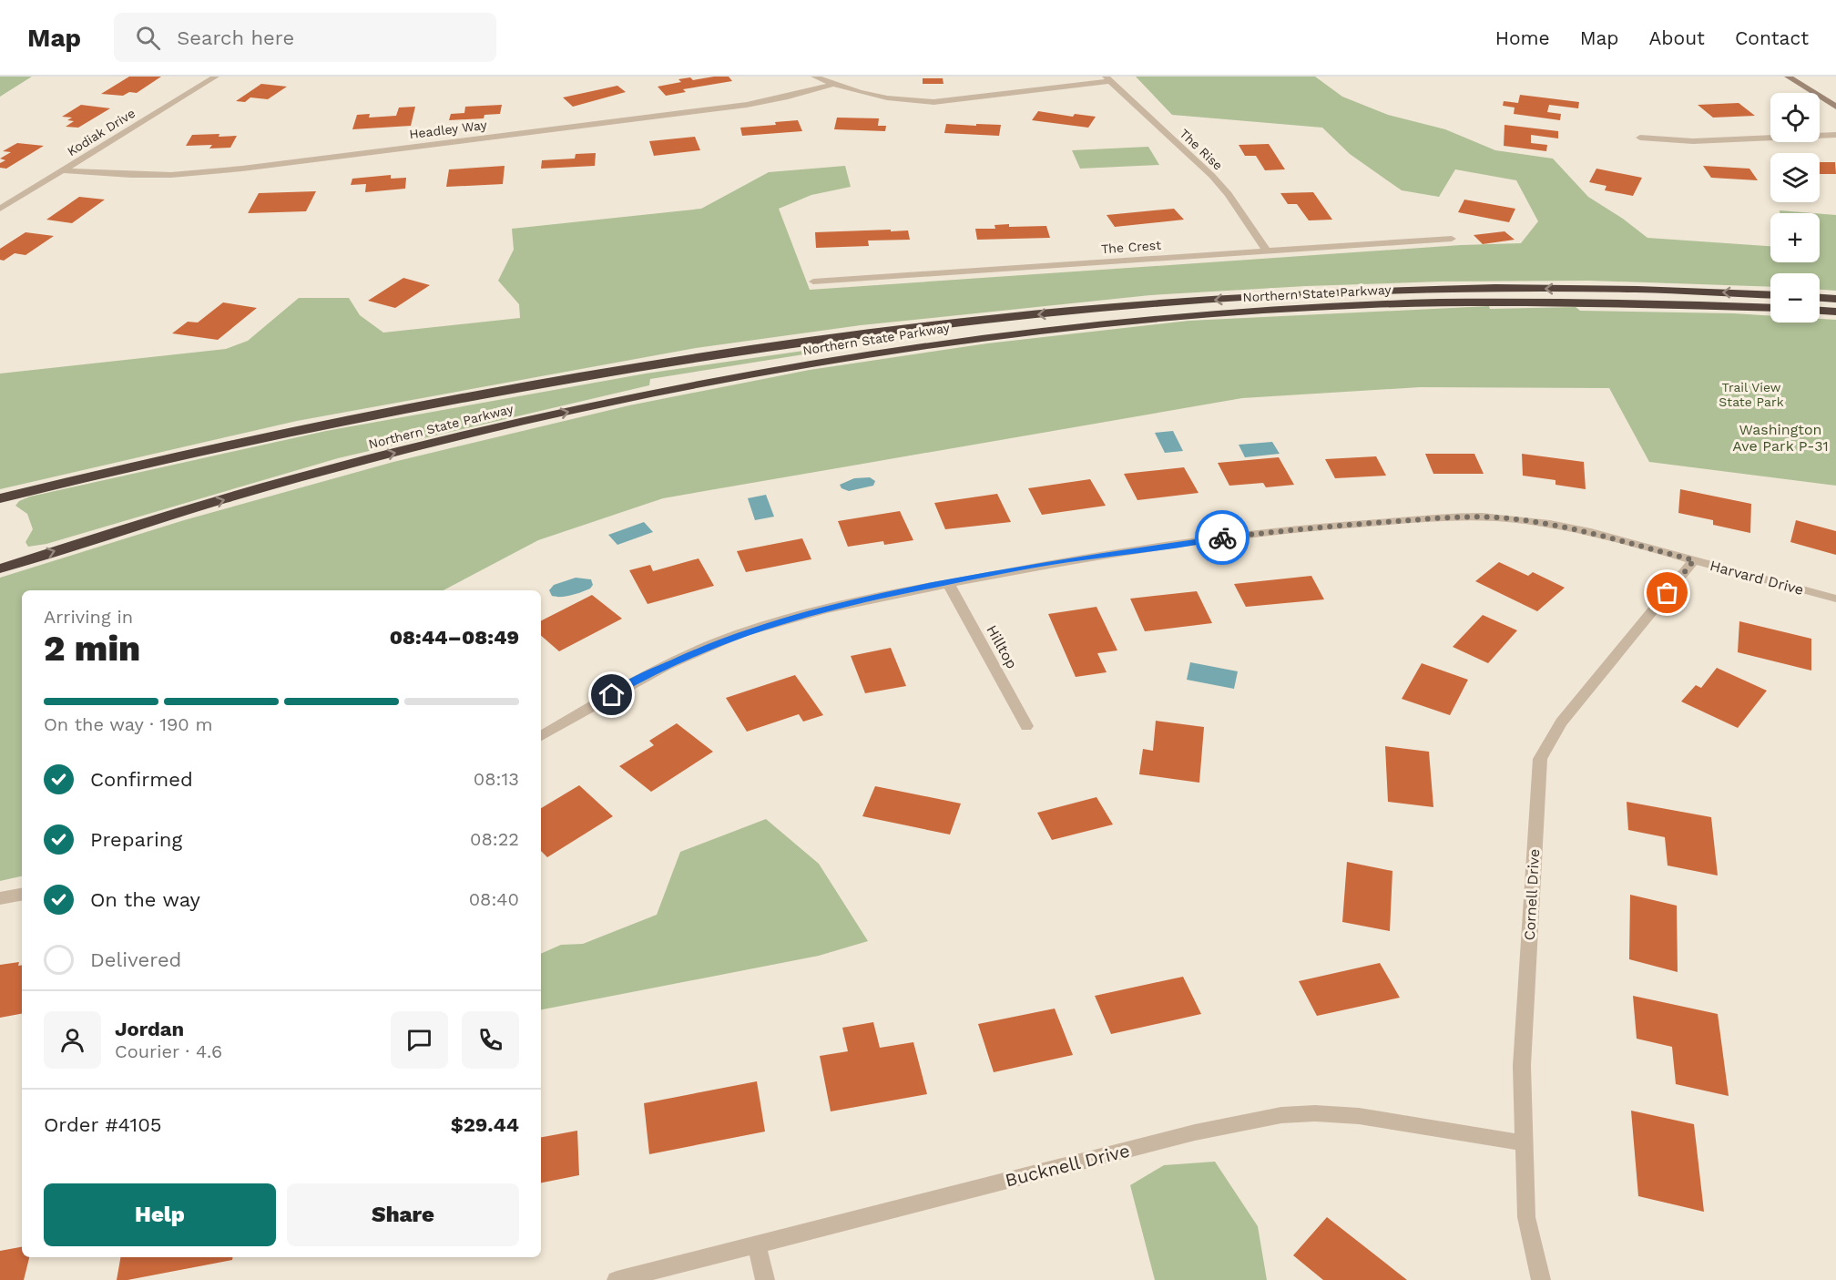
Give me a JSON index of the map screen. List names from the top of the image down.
{
  "streets": {
    "highway": ["Northern State Parkway"],
    "street": [
      "Headley Way",
      "Kodiak Drive",
      "The Rise",
      "The Crest",
      "Harvard Drive",
      "Hilltop",
      "Cornell Drive",
      "Bucknell Drive"
    ]
  },
  "crossings": [
    ["Headley Way", "Kodiak Drive"],
    ["The Rise", "The Crest"],
    ["Harvard Drive", "Hilltop"],
    ["Harvard Drive", "Cornell Drive"],
    ["Cornell Drive", "Bucknell Drive"]
  ],
  "parks": ["Trail View State Park", "Washington Ave Park P-31"],
  "page": {
    "header": "Map",
    "search": "Search here",
    "nav": [
      "Home",
      "Map",
      "About",
      "Contact"
    ],
    "map_buttons": ["+", "−"],
    "heading": ["2 min", "Arriving in", "08:44–08:49"],
    "panel": [
      "Jordan",
      "Courier · 4.6",
      "Order #4105",
      "$29.44"
    ],
    "bar": "On the way · 190 m",
    "list": [
      ["Confirmed", "08:13"],
      ["Preparing", "08:22"],
      ["On the way", "08:40"],
      "Delivered"
    ],
    "buttons": ["Help", "Share"]
  }
}
